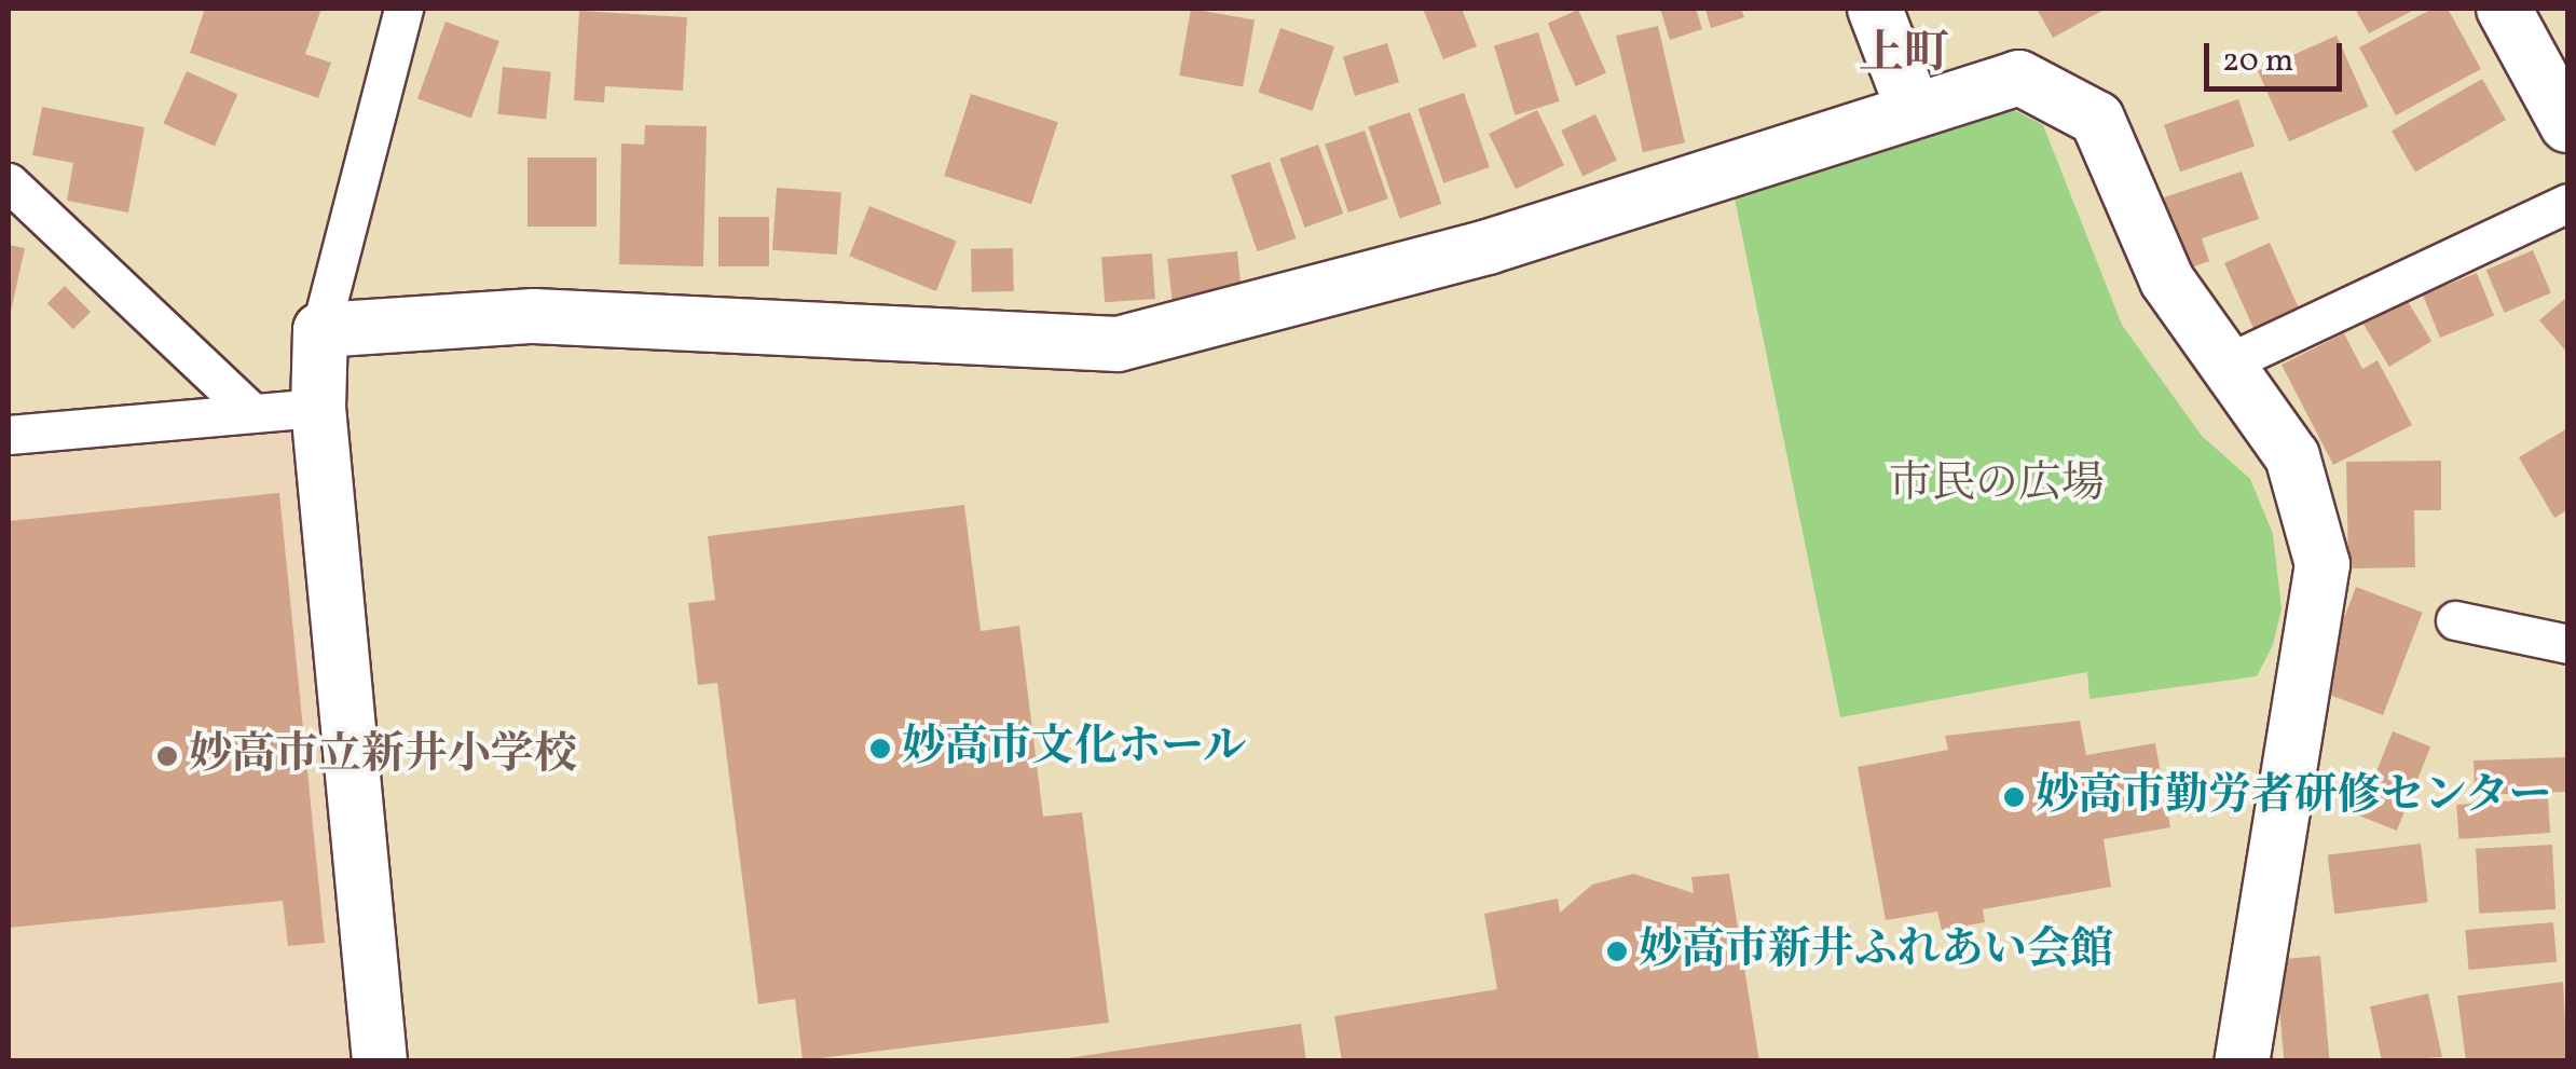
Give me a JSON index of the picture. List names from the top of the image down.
{
  "districts": ["上町"],
  "parks": ["市民の広場"],
  "places": [
    "妙高市文化ホール",
    "妙高市立新井小学校",
    "妙高市勤労者研修センター",
    "妙高市新井ふれあい会館"
  ],
  "scale_bar": "20 m"
}
